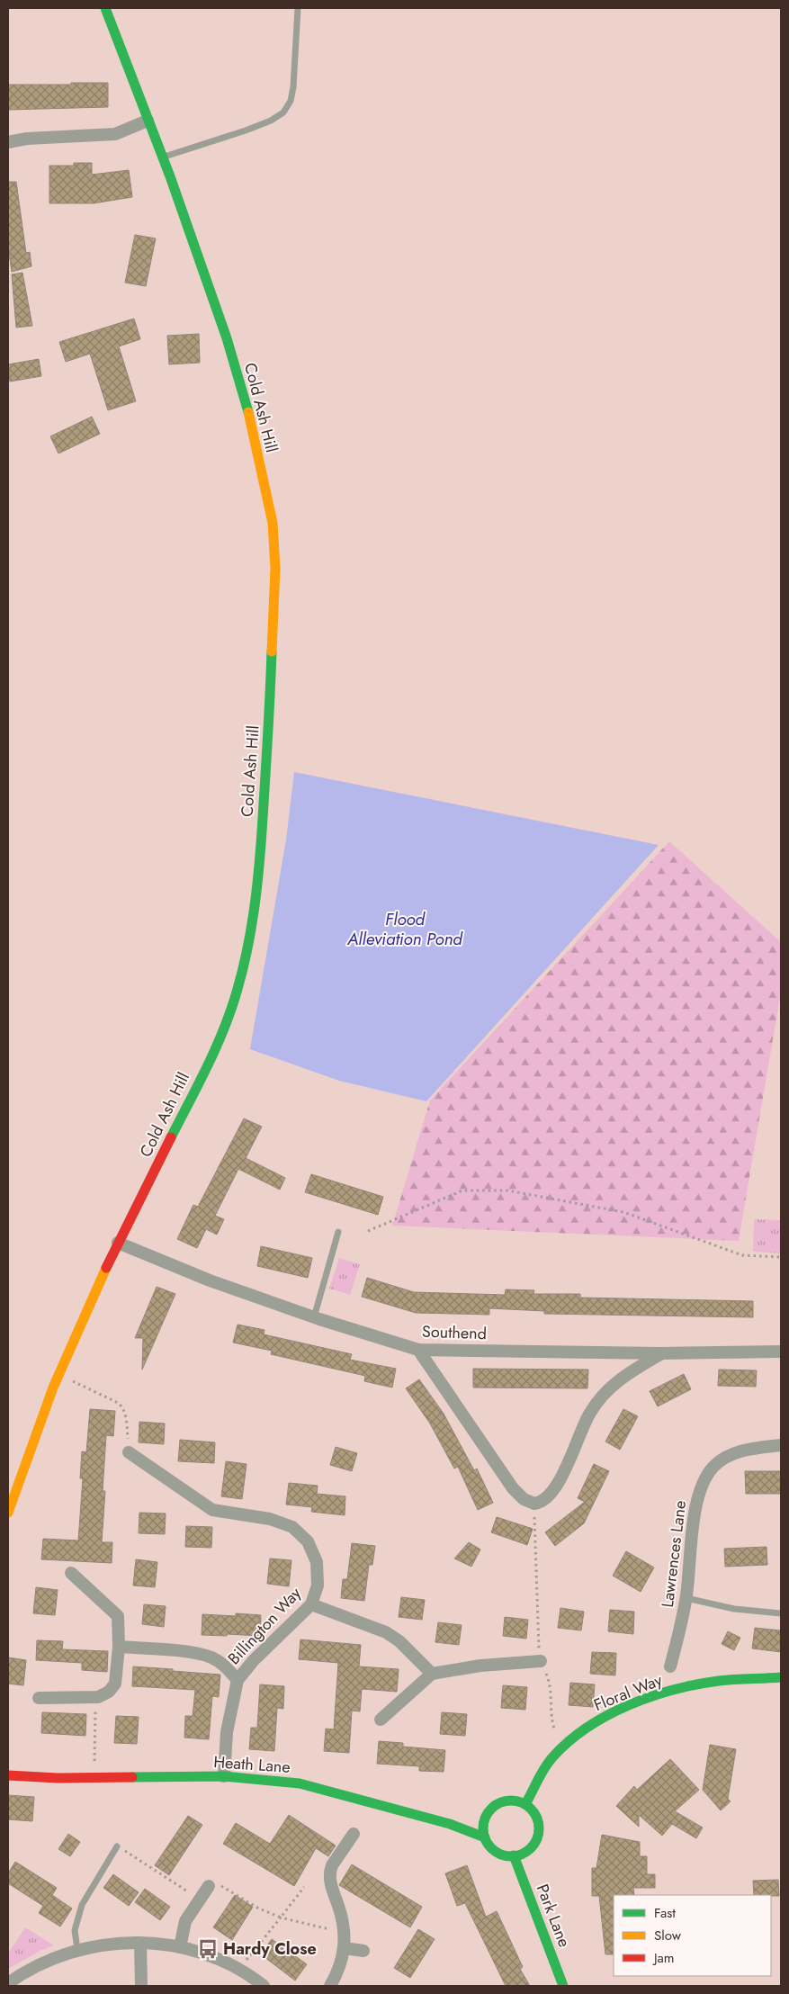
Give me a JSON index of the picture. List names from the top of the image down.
{
  "streets": {
    "street": [
      "Cold Ash Hill",
      "Southend",
      "Lawrences Lane",
      "Billington Way",
      "Floral Way",
      "Heath Lane",
      "Park Lane"
    ]
  },
  "crossings": [
    ["Cold Ash Hill", "Southend"],
    ["Billington Way", "Heath Lane"],
    ["Floral Way", "Heath Lane"],
    ["Floral Way", "Park Lane"],
    ["Heath Lane", "Park Lane"]
  ],
  "water": ["Flood Alleviation Pond"],
  "places": {
    "bus stop": ["Hardy Close"]
  },
  "legend": ["Fast", "Slow", "Jam"]
}
